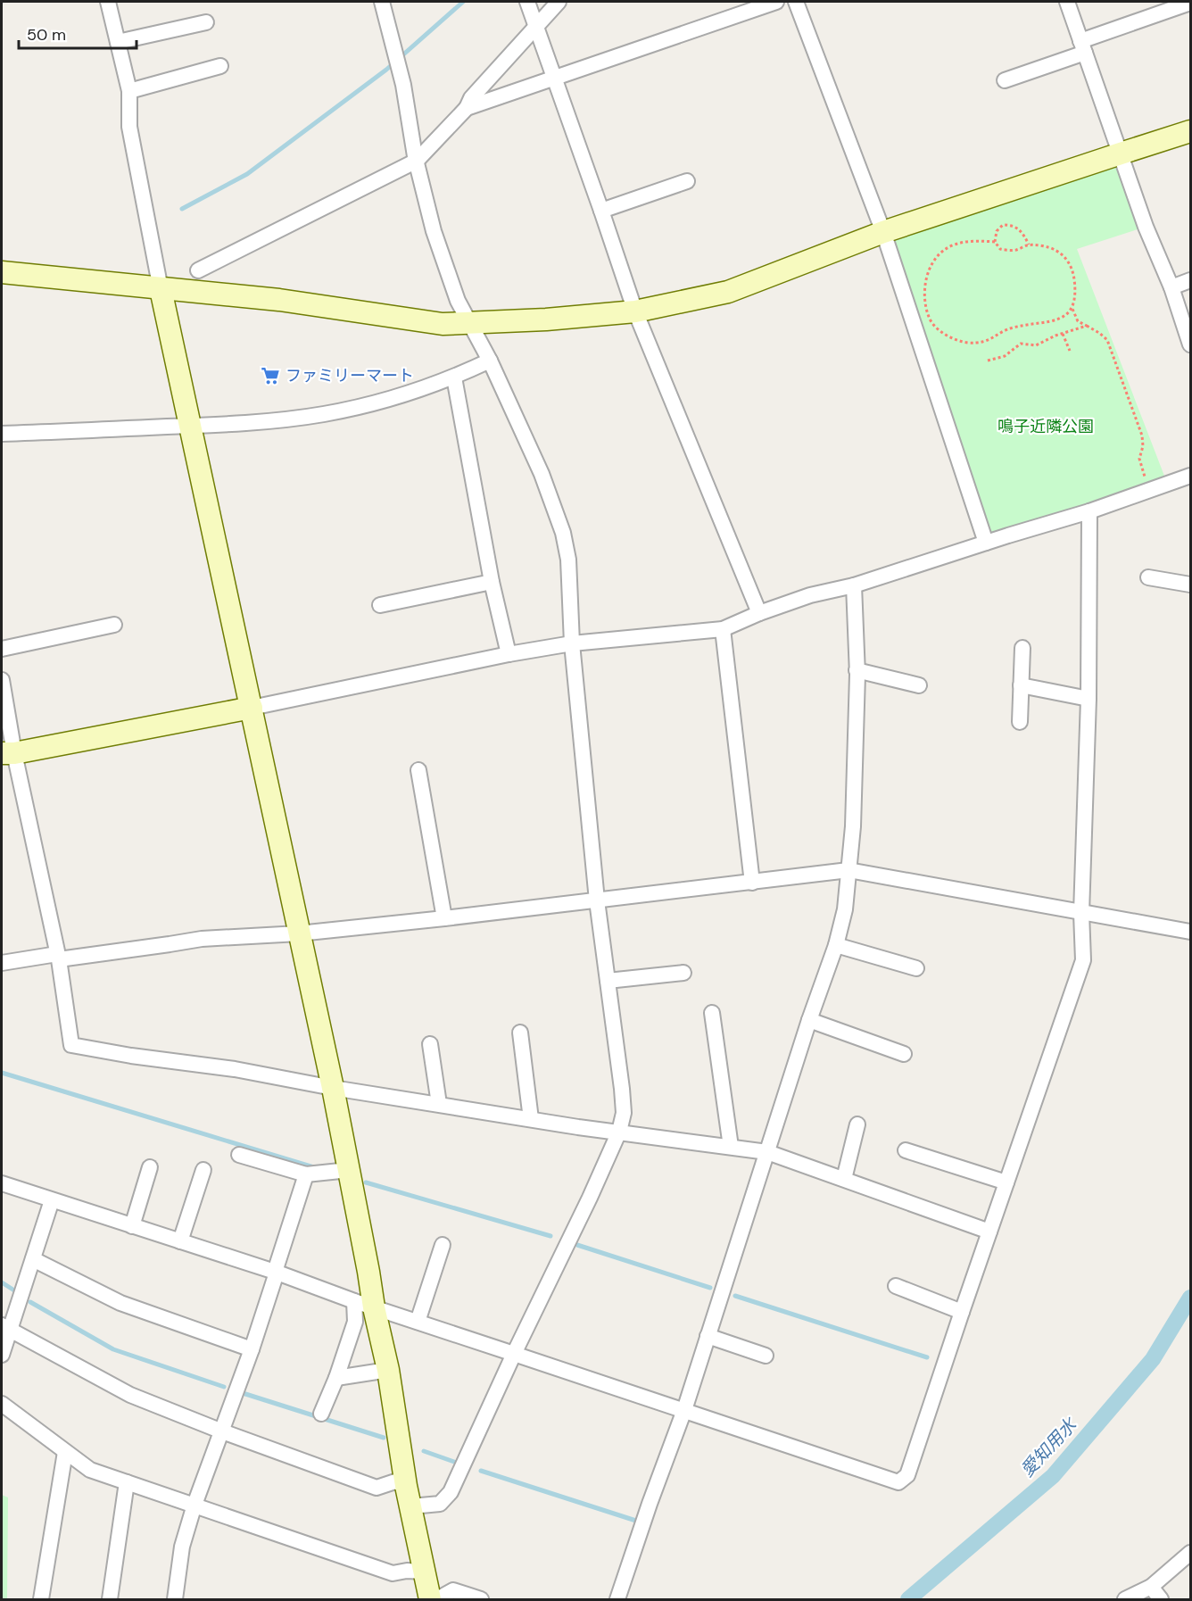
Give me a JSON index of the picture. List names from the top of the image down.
{
  "water": ["愛知用水"],
  "parks": ["鳴子近隣公園"],
  "places": {
    "supermarket": ["ファミリーマート"]
  },
  "scale_bar": "50 m"
}
